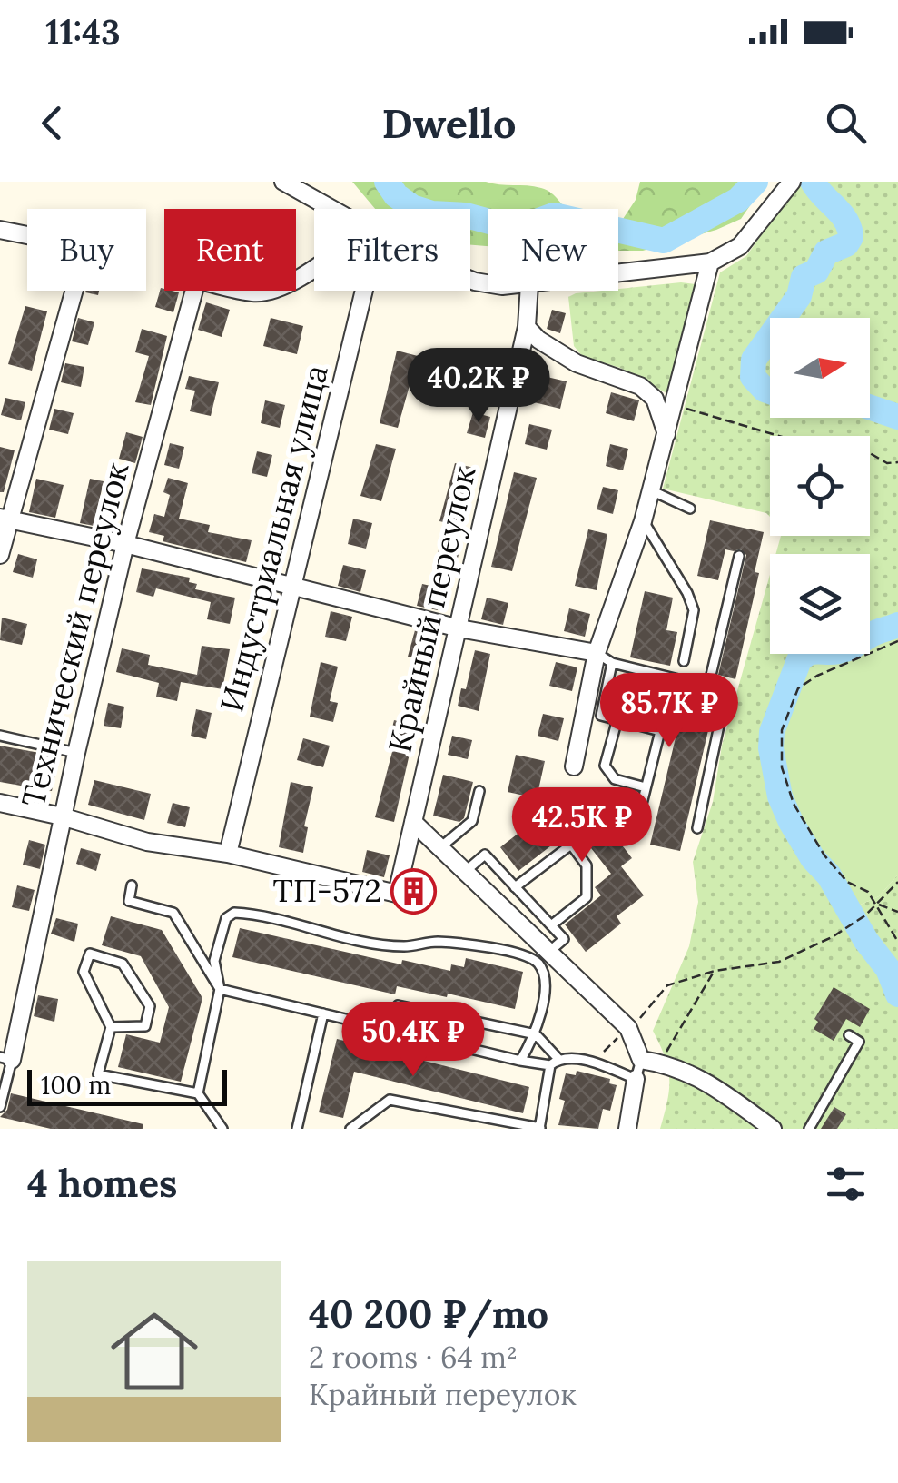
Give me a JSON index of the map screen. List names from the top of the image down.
{
  "streets": {
    "street": ["Индустриальная улица", "Крайный переулок", "Технический переулок"]
  },
  "crossings": [
    ["Индустриальная улица", "Крайный переулок"]
  ],
  "places": {
    "building": ["ТП-572"]
  },
  "scale_bar": "100 m",
  "north": "right",
  "page": {
    "status": "11:43",
    "header": "Dwello",
    "chip": [
      "Buy",
      "Rent",
      "Filters",
      "New"
    ],
    "price": [
      "40.2K ₽",
      "85.7K ₽",
      "42.5K ₽",
      "50.4K ₽"
    ],
    "scale": "100 m",
    "heading": "4 homes",
    "list": [
      {
        "name": "40 200 ₽/mo",
        "note": "2 rooms · 64 m² · Крайный переулок"
      }
    ]
  }
}
